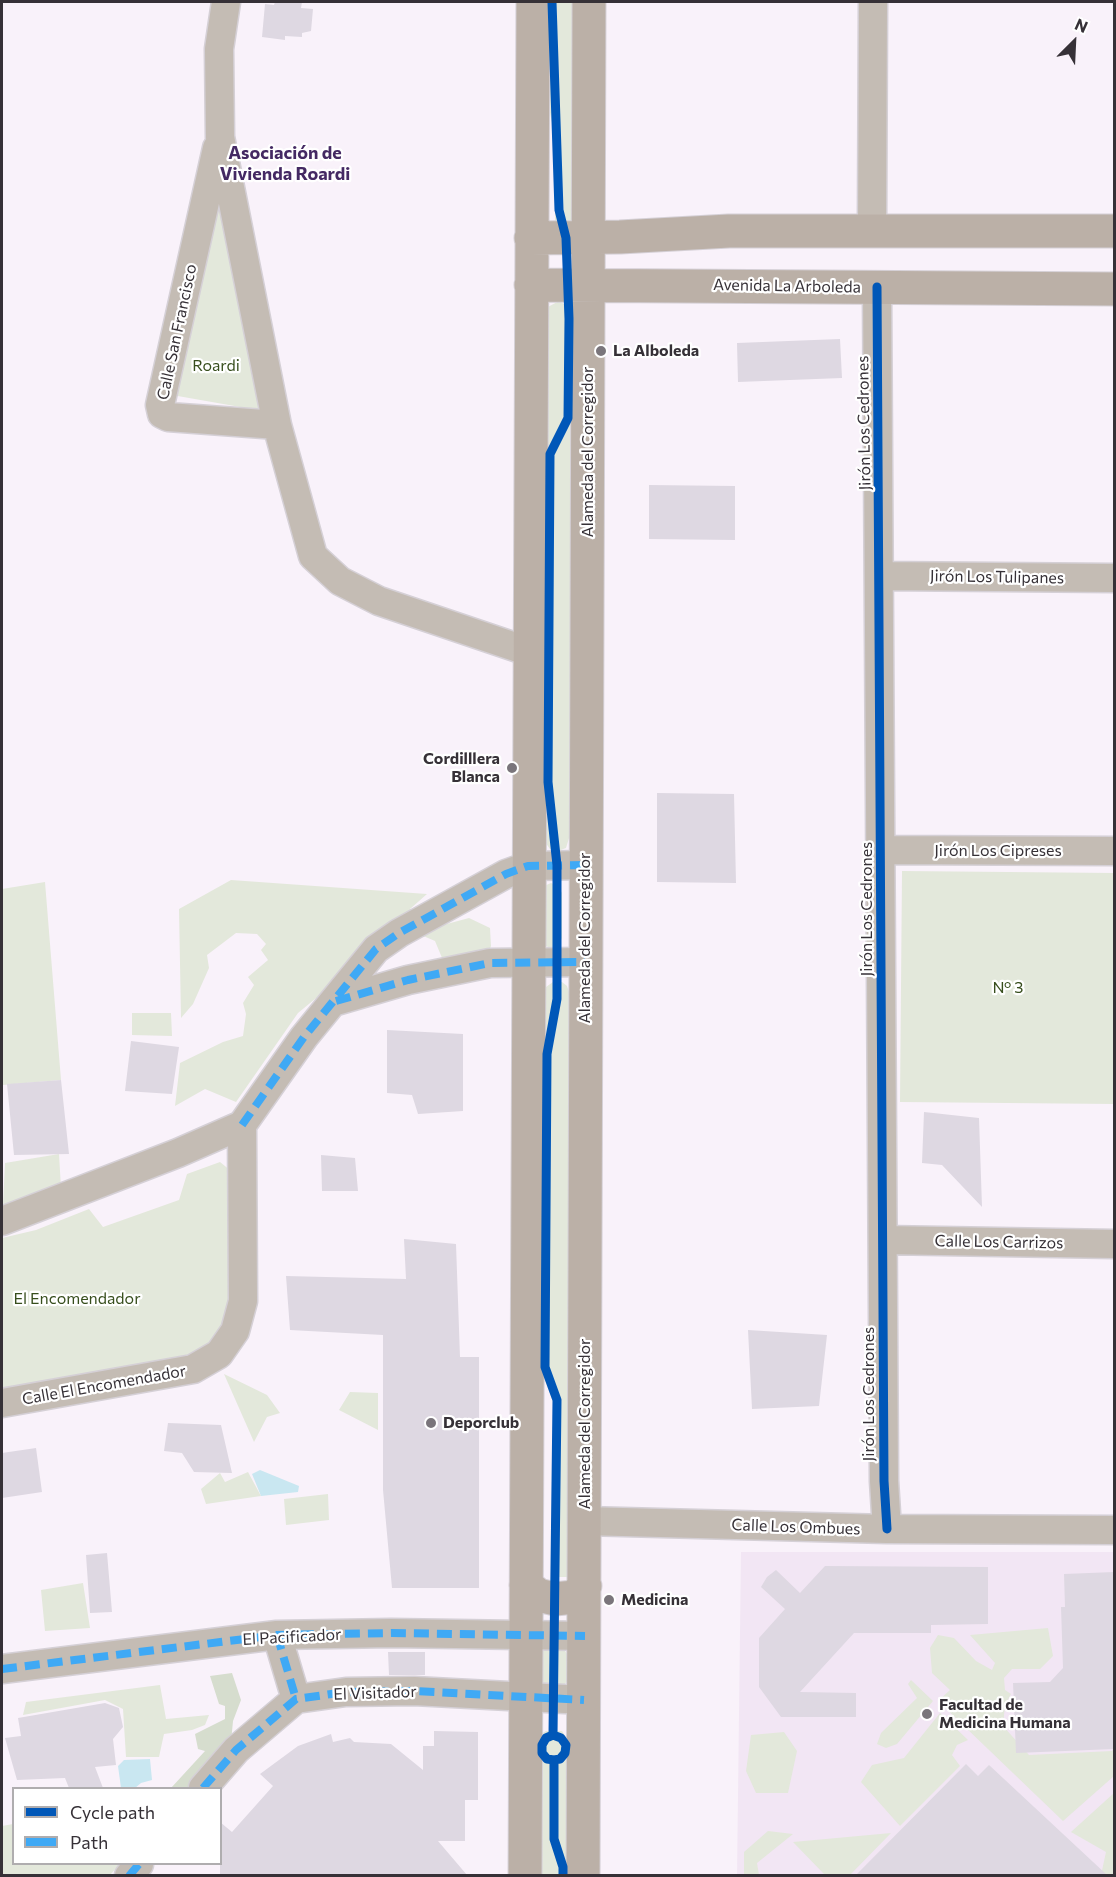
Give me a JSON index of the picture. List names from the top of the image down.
{
  "streets": {
    "main road": ["Avenida La Arboleda", "Alameda del Corregidor"],
    "street": [
      "Calle San Francisco",
      "Jirón Los Cedrones",
      "Jirón Los Tulipanes",
      "Jirón Los Cipreses",
      "Calle Los Carrizos",
      "Calle El Encomendador",
      "Calle Los Ombues",
      "El Pacificador",
      "El Visitador"
    ]
  },
  "crossings": [
    ["Avenida La Arboleda", "Jirón Los Cedrones"],
    ["Avenida La Arboleda", "Alameda del Corregidor"],
    ["Jirón Los Cedrones", "Jirón Los Tulipanes"],
    ["Jirón Los Cedrones", "Jirón Los Cipreses"],
    ["Jirón Los Cedrones", "Calle Los Carrizos"],
    ["Jirón Los Cedrones", "Calle Los Ombues"],
    ["Alameda del Corregidor", "Calle Los Ombues"],
    ["Alameda del Corregidor", "El Pacificador"],
    ["Alameda del Corregidor", "El Visitador"]
  ],
  "districts": ["Asociación de Vivienda Roardi"],
  "parks": ["Roardi", "Nº 3", "El Encomendador"],
  "places": [
    "La Alboleda",
    "Cordilllera Blanca",
    "Deporclub",
    "Medicina",
    "Facultad de Medicina Humana"
  ],
  "legend": ["Cycle path", "Path"],
  "north": "top right"
}
